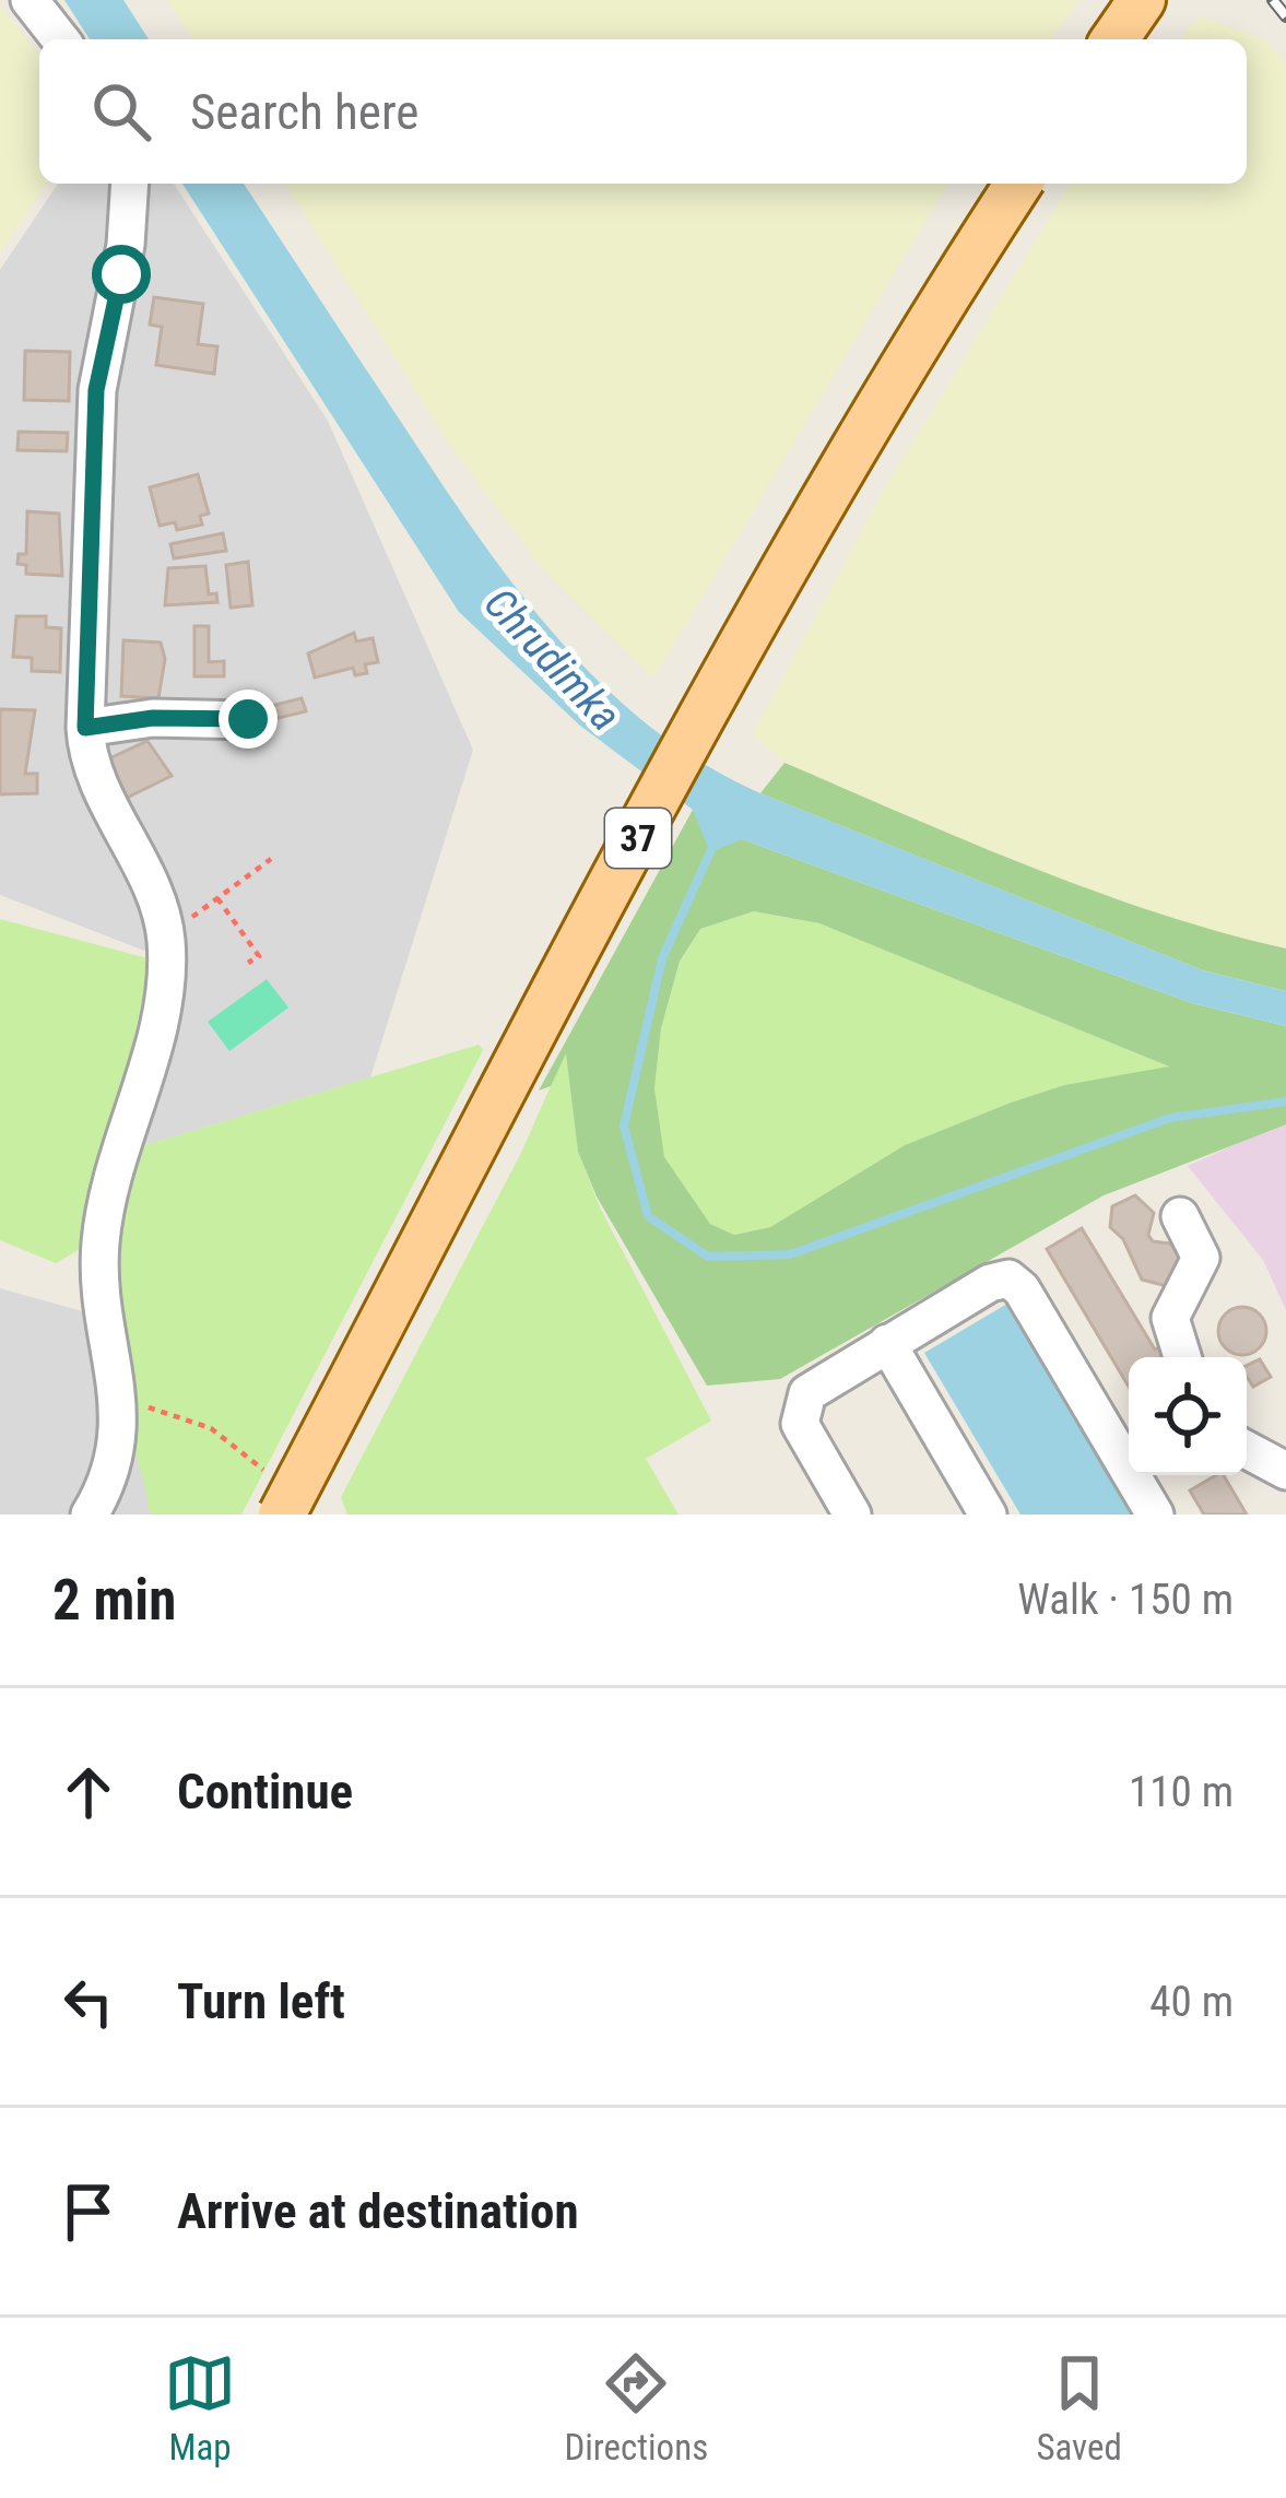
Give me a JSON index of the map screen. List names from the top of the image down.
{
  "streets": {
    "main road": ["37"]
  },
  "water": ["Chrudimka"],
  "page": {
    "search": "Search here",
    "heading": ["2 min", "Walk · 150 m"],
    "list": [
      ["Continue", "110 m"],
      ["Turn left", "40 m"],
      "Arrive at destination"
    ],
    "nav": ["Map", "Directions", "Saved"]
  }
}
